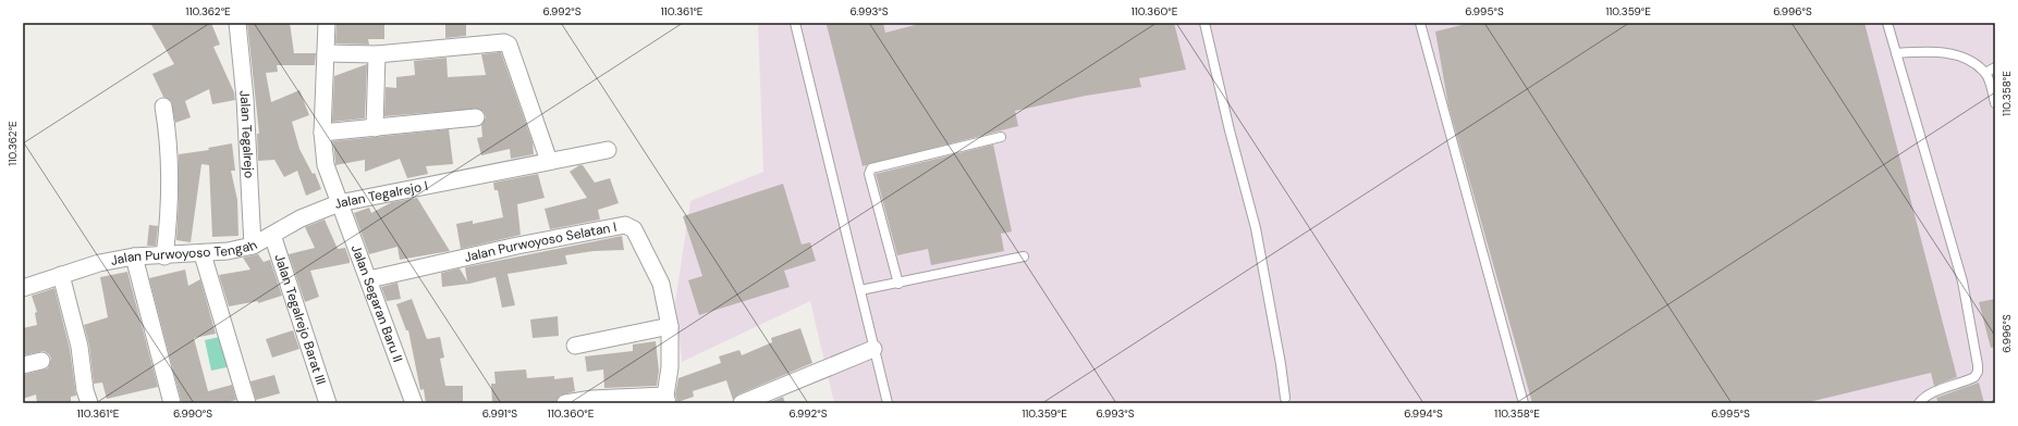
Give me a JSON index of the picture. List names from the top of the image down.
{
  "streets": {
    "street": [
      "Jalan Tegalrejo",
      "Jalan Tegalrejo I",
      "Jalan Purwoyoso Selatan I",
      "Jalan Purwoyoso Tengah",
      "Jalan Segaran Baru II",
      "Jalan Tegalrejo Barat III"
    ]
  },
  "crossings": [
    ["Jalan Tegalrejo", "Jalan Purwoyoso Tengah"],
    ["Jalan Tegalrejo I", "Jalan Purwoyoso Tengah"],
    ["Jalan Tegalrejo I", "Jalan Segaran Baru II"],
    ["Jalan Purwoyoso Selatan I", "Jalan Segaran Baru II"],
    ["Jalan Purwoyoso Tengah", "Jalan Segaran Baru II"],
    ["Jalan Purwoyoso Tengah", "Jalan Tegalrejo Barat III"]
  ],
  "coordinates": [
    "110.362°E",
    "6.992°S",
    "110.361°E",
    "6.993°S",
    "110.360°E",
    "6.995°S",
    "110.359°E",
    "6.996°S",
    "110.358°E",
    "6.990°S",
    "6.991°S",
    "6.994°S"
  ]
}
